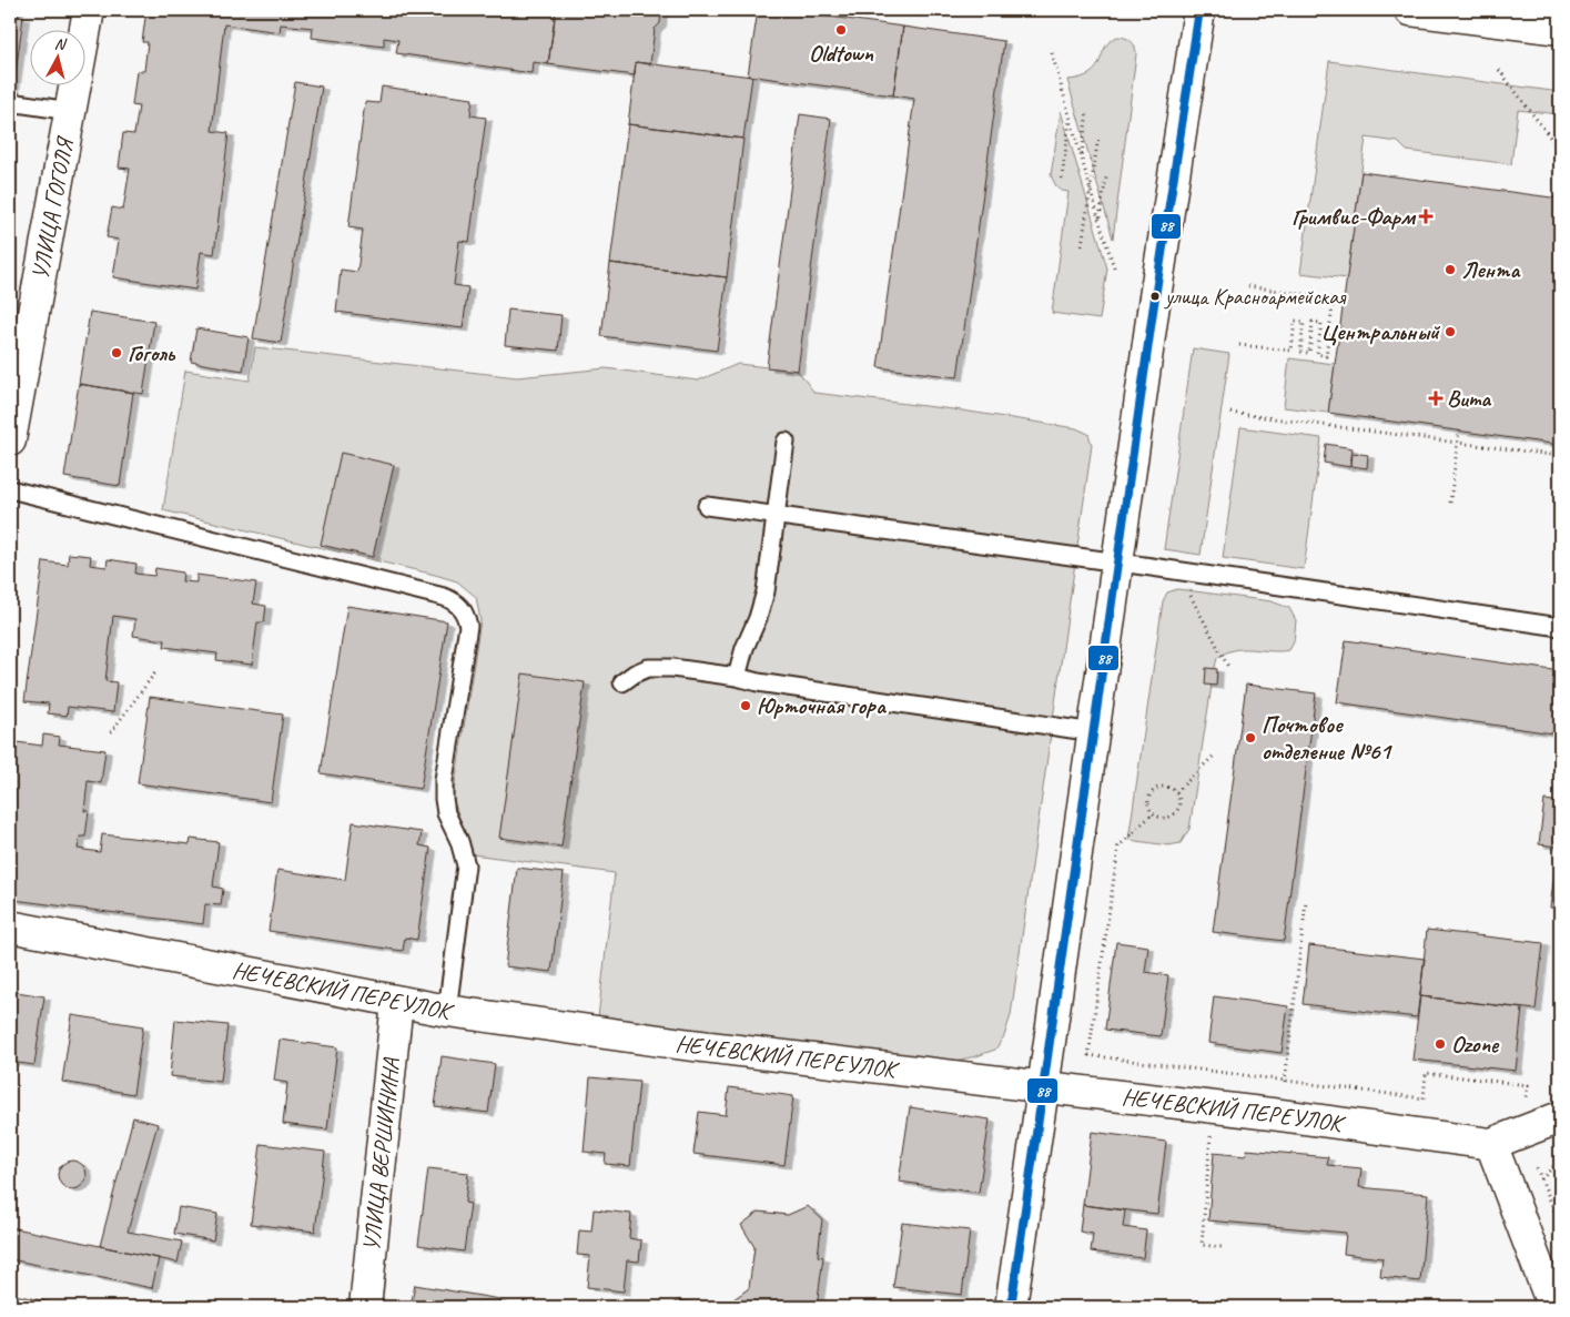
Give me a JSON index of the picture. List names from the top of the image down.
{
  "streets": {
    "street": ["УЛИЦА ГОГОЛЯ", "НЕЧЕВСКИЙ ПЕРЕУЛОК", "УЛИЦА ВЕРШИНИНА"]
  },
  "crossings": [
    ["НЕЧЕВСКИЙ ПЕРЕУЛОК", "УЛИЦА ВЕРШИНИНА"]
  ],
  "places": {
    "other": [
      "Oldtown",
      "Лента",
      "улица Красноармейская",
      "Центральный",
      "Гоголь",
      "Юрточная гора",
      "Почтовое отделение №61",
      "Ozone"
    ],
    "health": ["Гримвис-Фарм", "Вита"]
  },
  "lines": ["transit line 88"],
  "north": "top"
}
